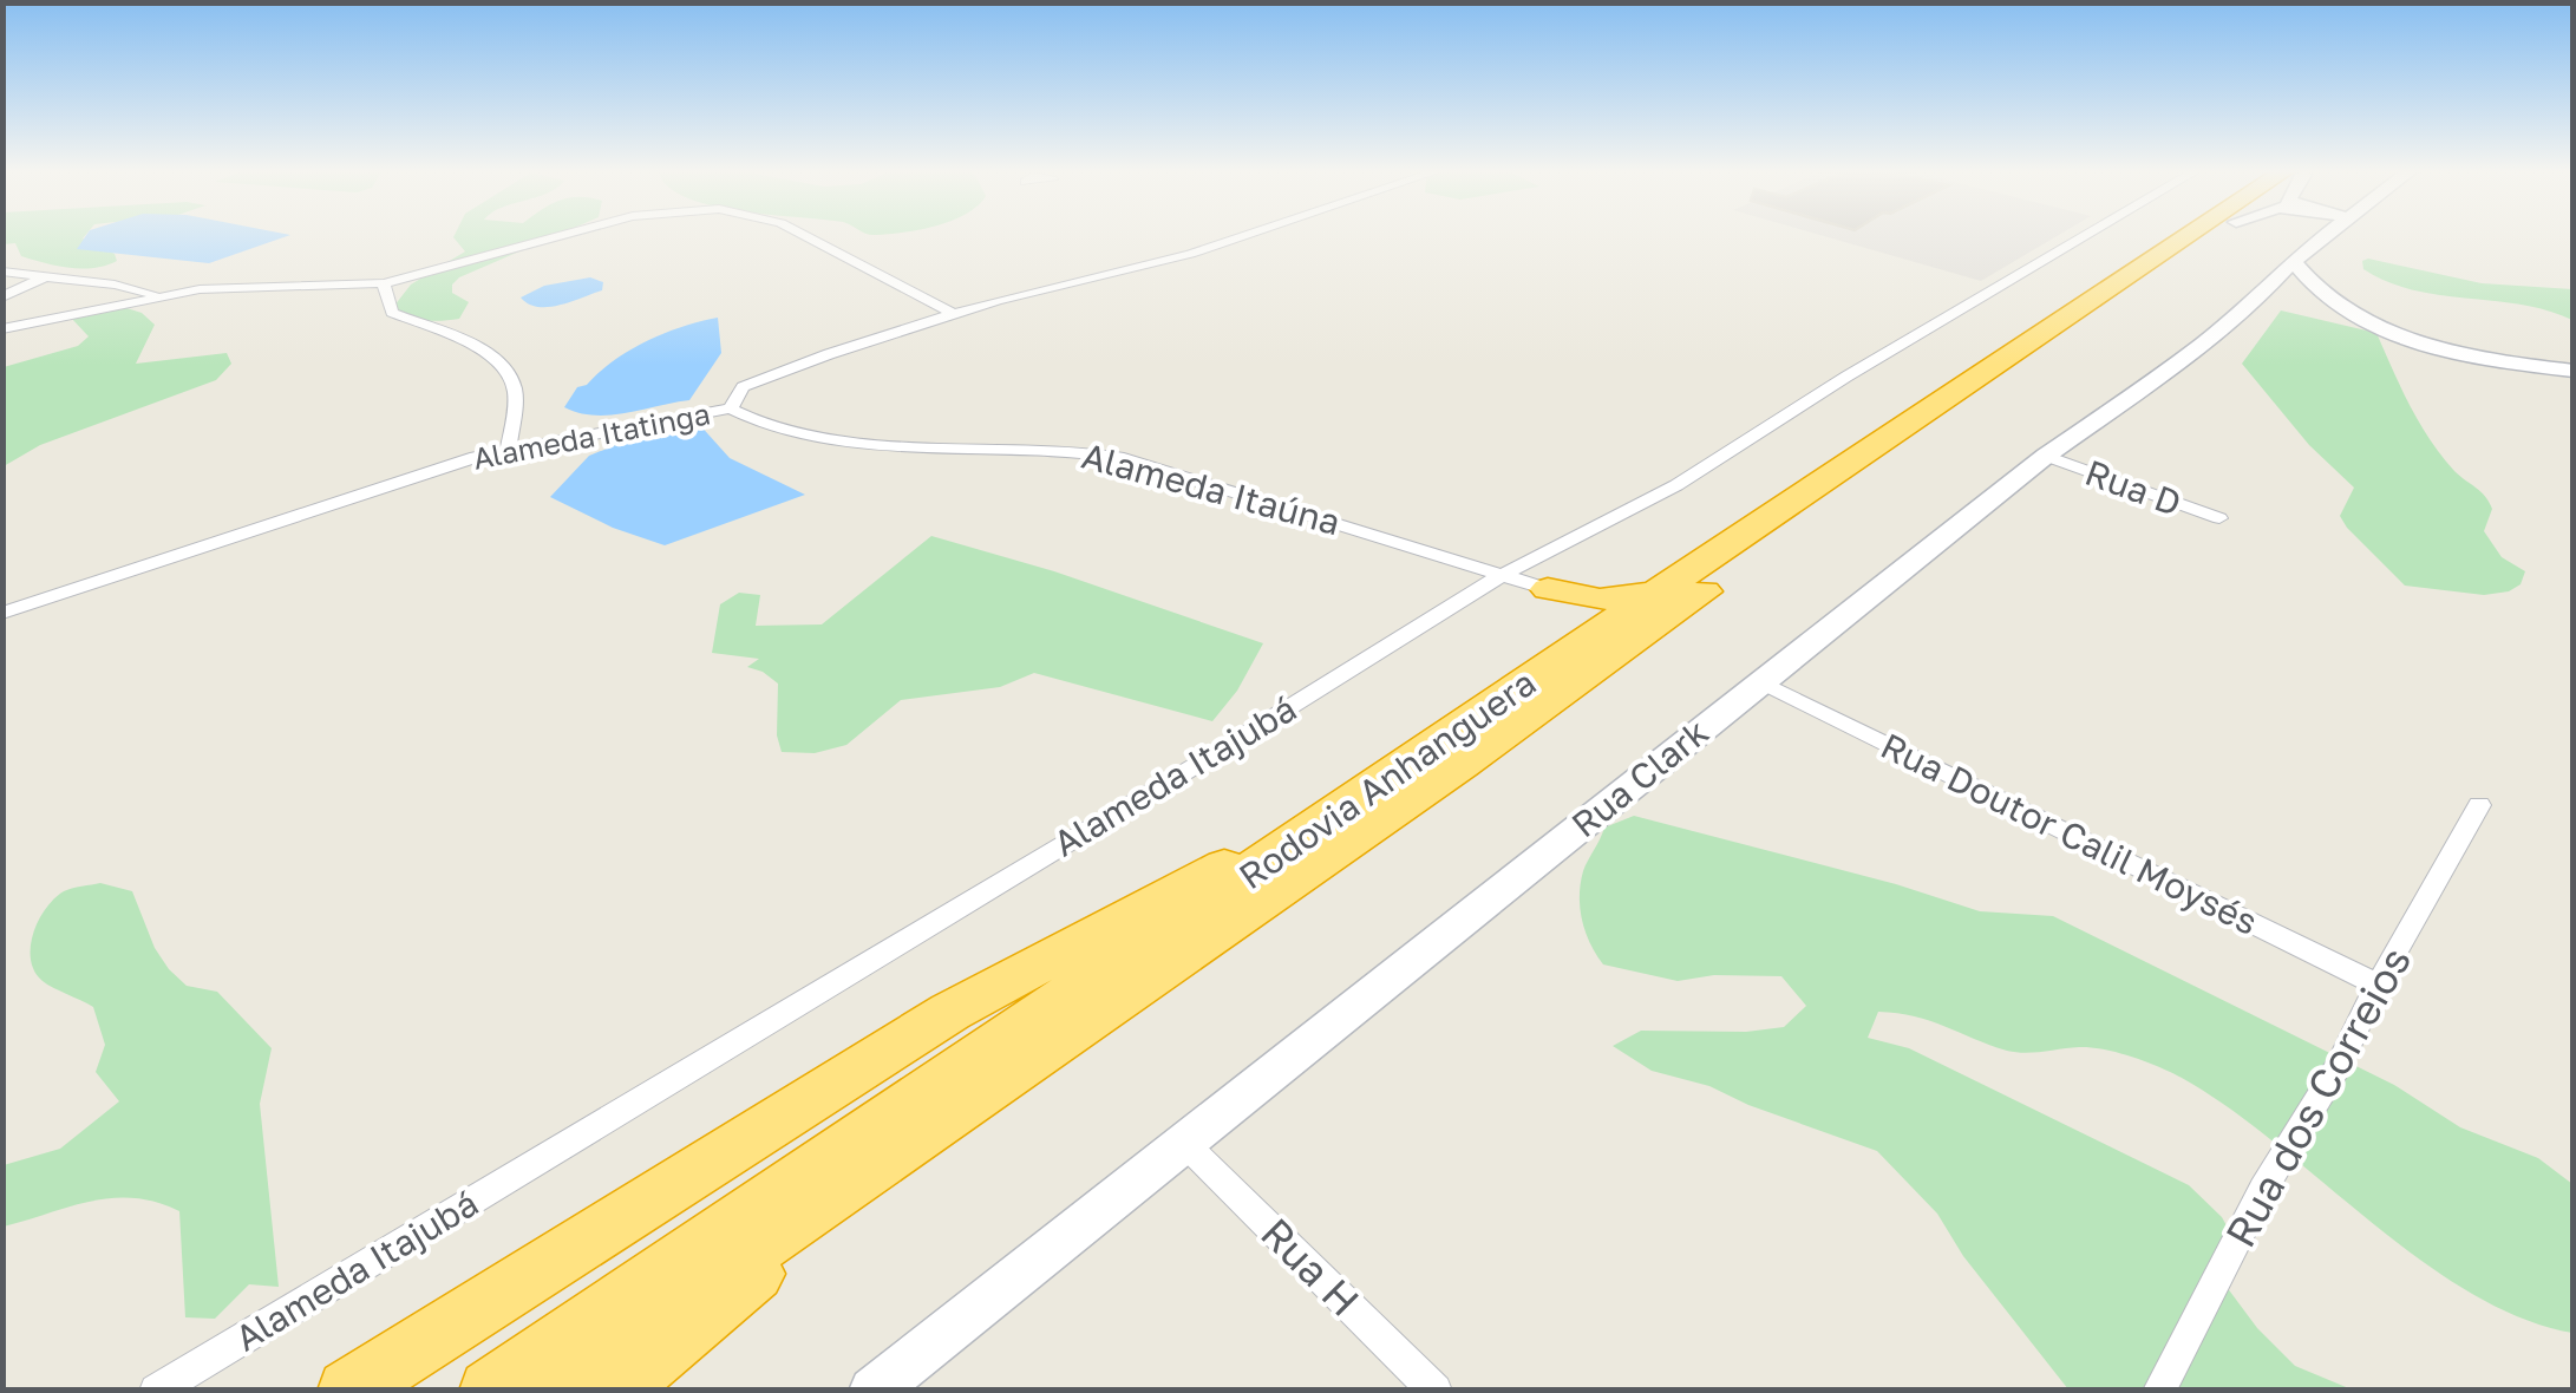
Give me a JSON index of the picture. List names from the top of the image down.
{
  "streets": {
    "highway": ["Rodovia Anhanguera"],
    "street": [
      "Alameda Itatinga",
      "Rua D",
      "Alameda Itaúna",
      "Alameda Itajubá",
      "Rua Clark",
      "Rua Doutor Calil Moysés",
      "Rua dos Correios",
      "Rua H"
    ]
  },
  "crossings": [
    ["Alameda Itatinga", "Alameda Itaúna"],
    ["Rua D", "Rua Clark"],
    ["Alameda Itaúna", "Alameda Itajubá"],
    ["Rua Clark", "Rua Doutor Calil Moysés"],
    ["Rua Clark", "Rua H"],
    ["Rua Doutor Calil Moysés", "Rua dos Correios"]
  ]
}
